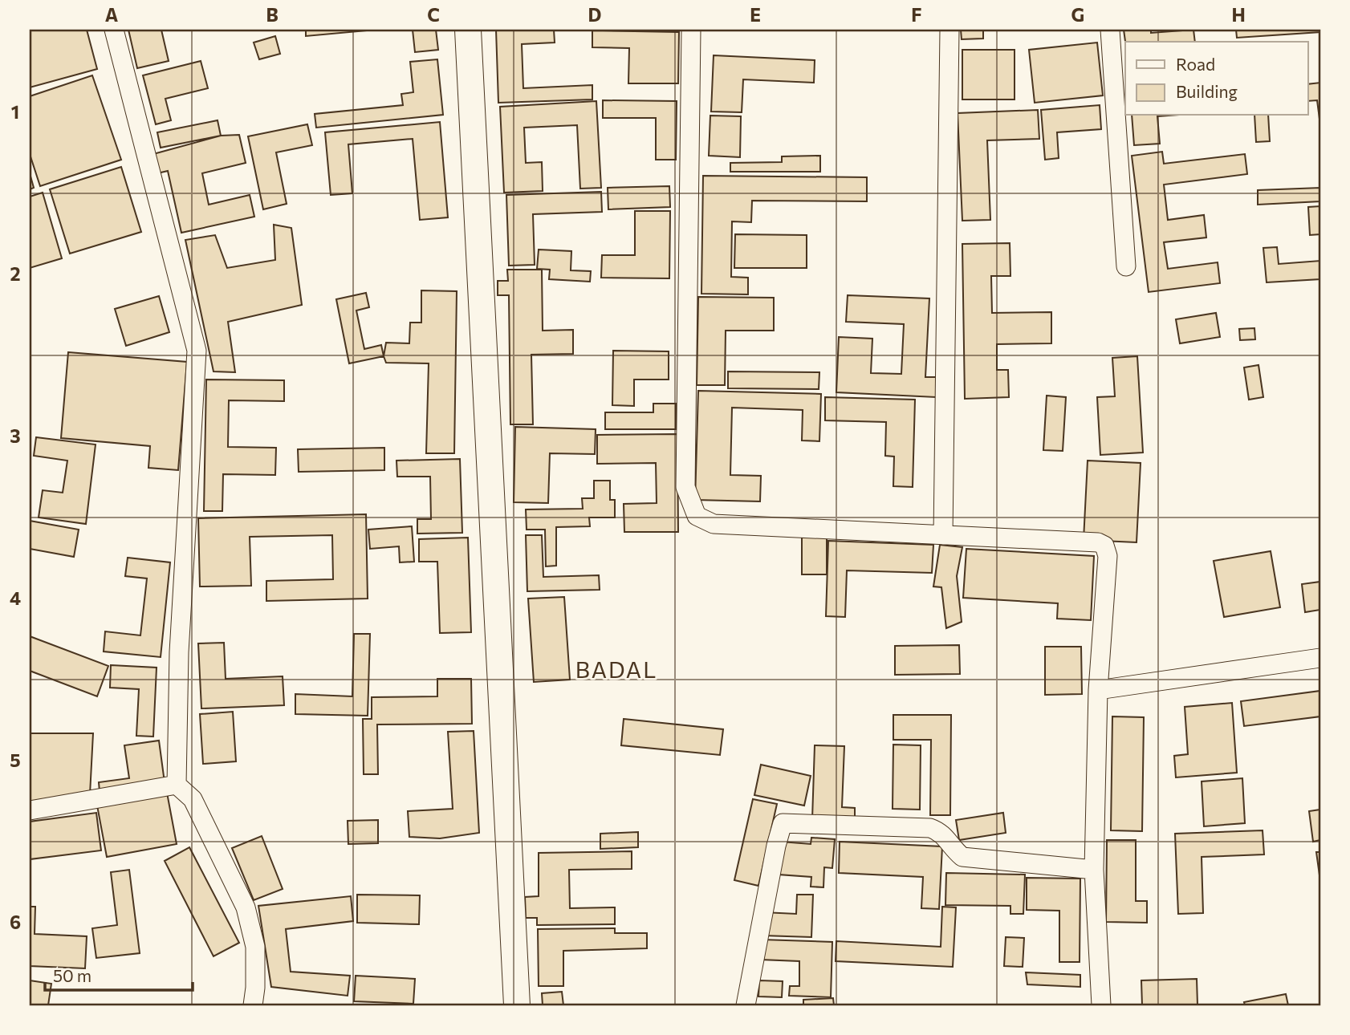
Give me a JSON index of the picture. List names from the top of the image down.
{
  "districts": ["BADAL"],
  "legend": ["Road", "Building"],
  "scale_bar": "50 m",
  "grid": {
    "columns": [
      "A",
      "B",
      "C",
      "D",
      "E",
      "F",
      "G",
      "H"
    ],
    "rows": [
      "1",
      "2",
      "3",
      "4",
      "5",
      "6"
    ]
  }
}
